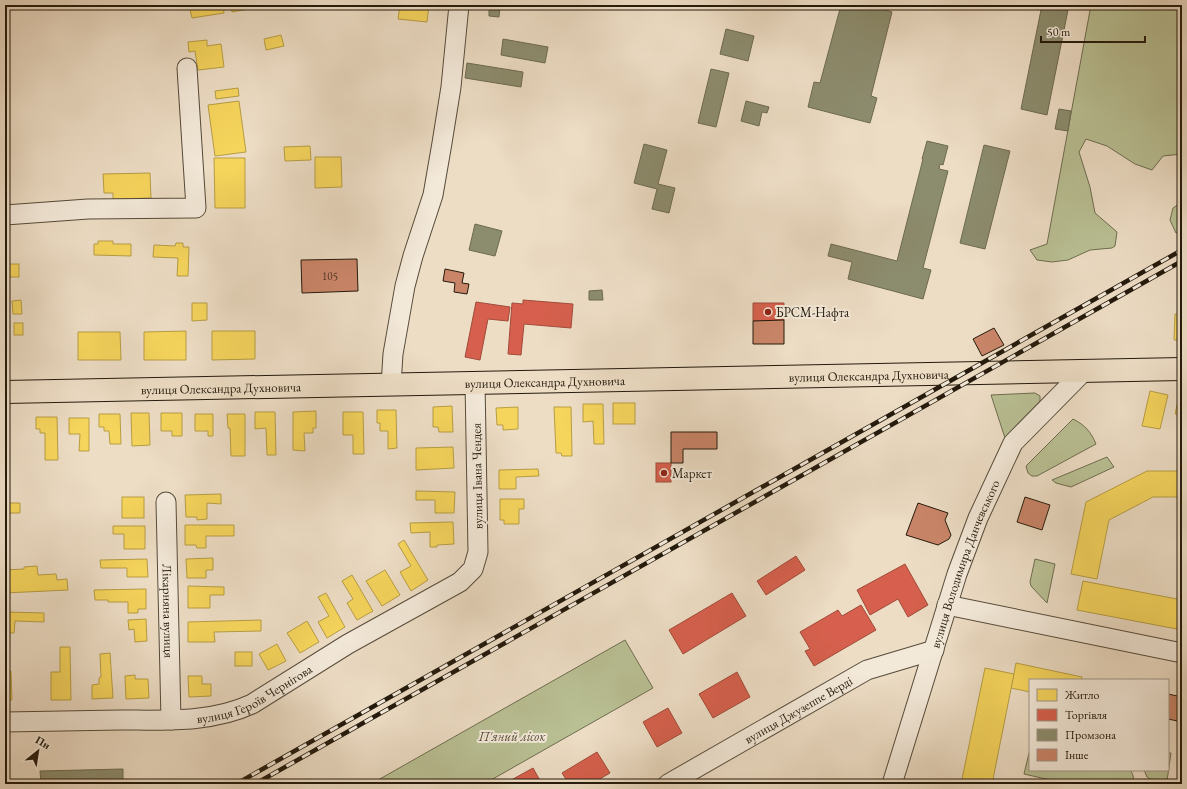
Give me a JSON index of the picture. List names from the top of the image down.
{
  "streets": {
    "main road": ["вулиця Олександра Духновича"],
    "street": [
      "вулиця Івана Чендея",
      "вулиця Володимира Данчевського",
      "Лікарняна вулиця",
      "вулиця Героїв Чернігова",
      "вулиця Джузеппе Верді"
    ]
  },
  "crossings": [
    ["вулиця Олександра Духновича", "вулиця Івана Чендея"],
    ["вулиця Олександра Духновича", "вулиця Володимира Данчевського"],
    ["вулиця Івана Чендея", "вулиця Героїв Чернігова"],
    ["вулиця Володимира Данчевського", "вулиця Джузеппе Верді"],
    ["Лікарняна вулиця", "вулиця Героїв Чернігова"]
  ],
  "parks": ["П'яний лісок"],
  "places": ["БРСМ-Нафта", "Маркет"],
  "house_numbers": ["105"],
  "legend": [
    "Житло",
    "Торгівля",
    "Промзона",
    "Інше"
  ],
  "scale_bar": "50 m",
  "north": "top right"
}
